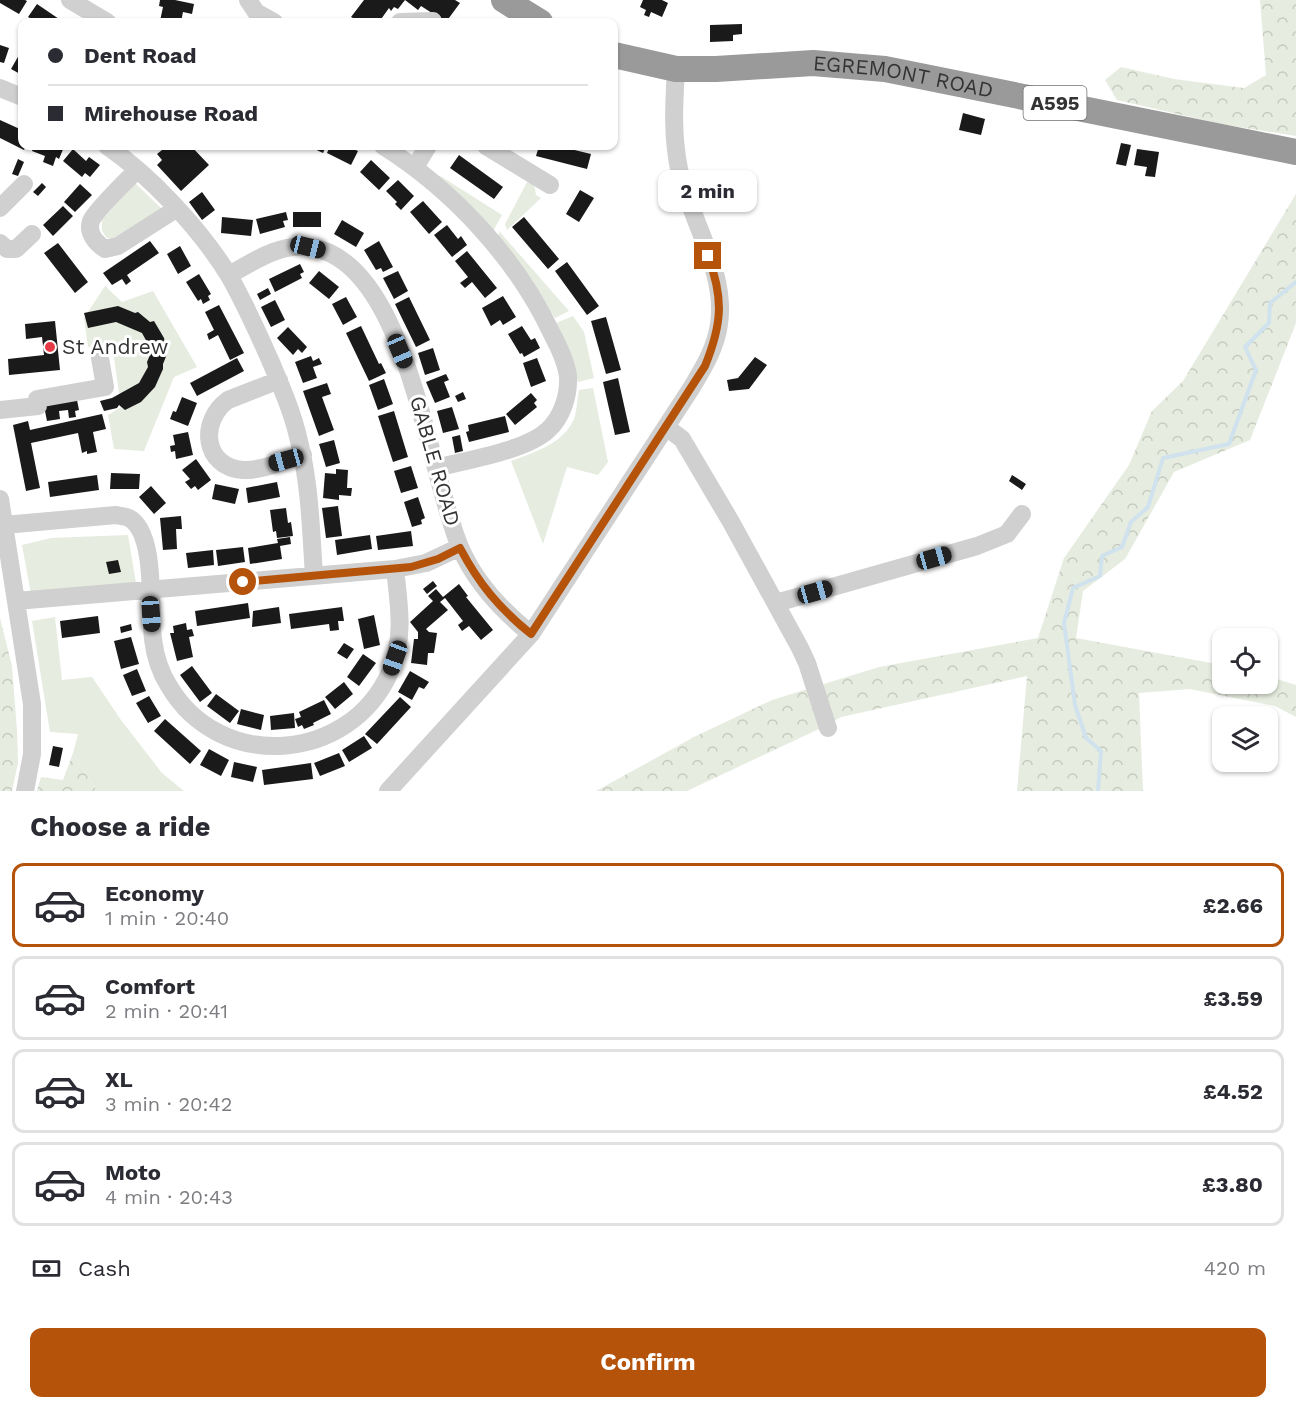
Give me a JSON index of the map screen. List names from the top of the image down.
{
  "streets": {
    "highway": ["EGREMONT ROAD", "A595"],
    "street": ["GABLE ROAD"]
  },
  "places": ["St Andrew"],
  "page": {
    "banner": ["Dent Road", "Mirehouse Road"],
    "bubble": "2 min",
    "heading": "Choose a ride",
    "list": [
      {
        "name": "Economy",
        "note": "1 min · 20:40",
        "value": "£2.66"
      },
      {
        "name": "Comfort",
        "note": "2 min · 20:41",
        "value": "£3.59"
      },
      {
        "name": "XL",
        "note": "3 min · 20:42",
        "value": "£4.52"
      },
      {
        "name": "Moto",
        "note": "4 min · 20:43",
        "value": "£3.80"
      }
    ],
    "pay": ["Cash", "420 m"],
    "buttons": "Confirm"
  }
}
